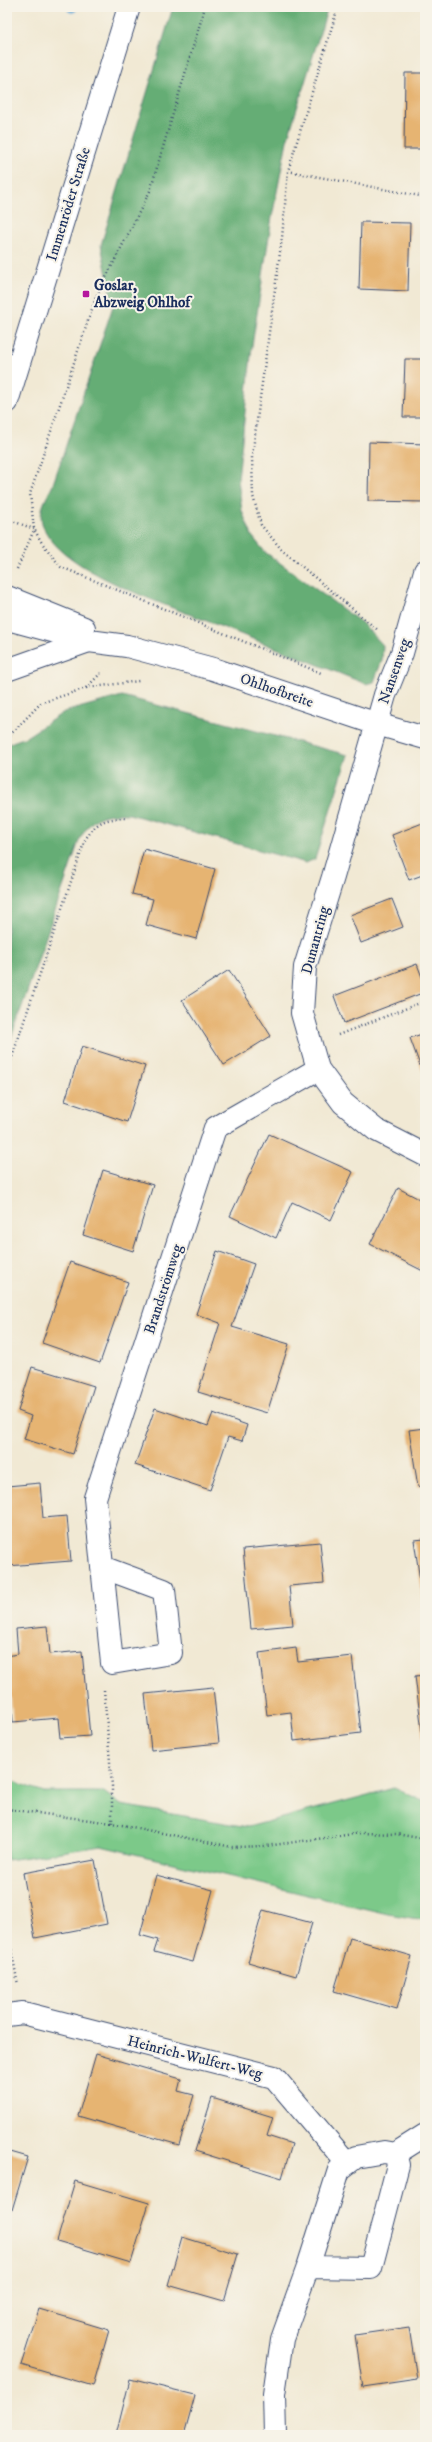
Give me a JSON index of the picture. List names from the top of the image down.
{
  "streets": {
    "street": [
      "Immenröder Straße",
      "Nansenweg",
      "Ohlhofbreite",
      "Dunantring",
      "Brandströmweg",
      "Heinrich-Wulfert-Weg"
    ]
  },
  "crossings": [
    ["Nansenweg", "Ohlhofbreite"],
    ["Nansenweg", "Dunantring"],
    ["Ohlhofbreite", "Dunantring"],
    ["Dunantring", "Brandströmweg"]
  ],
  "places": {
    "transit": ["Goslar, Abzweig Ohlhof"]
  }
}
